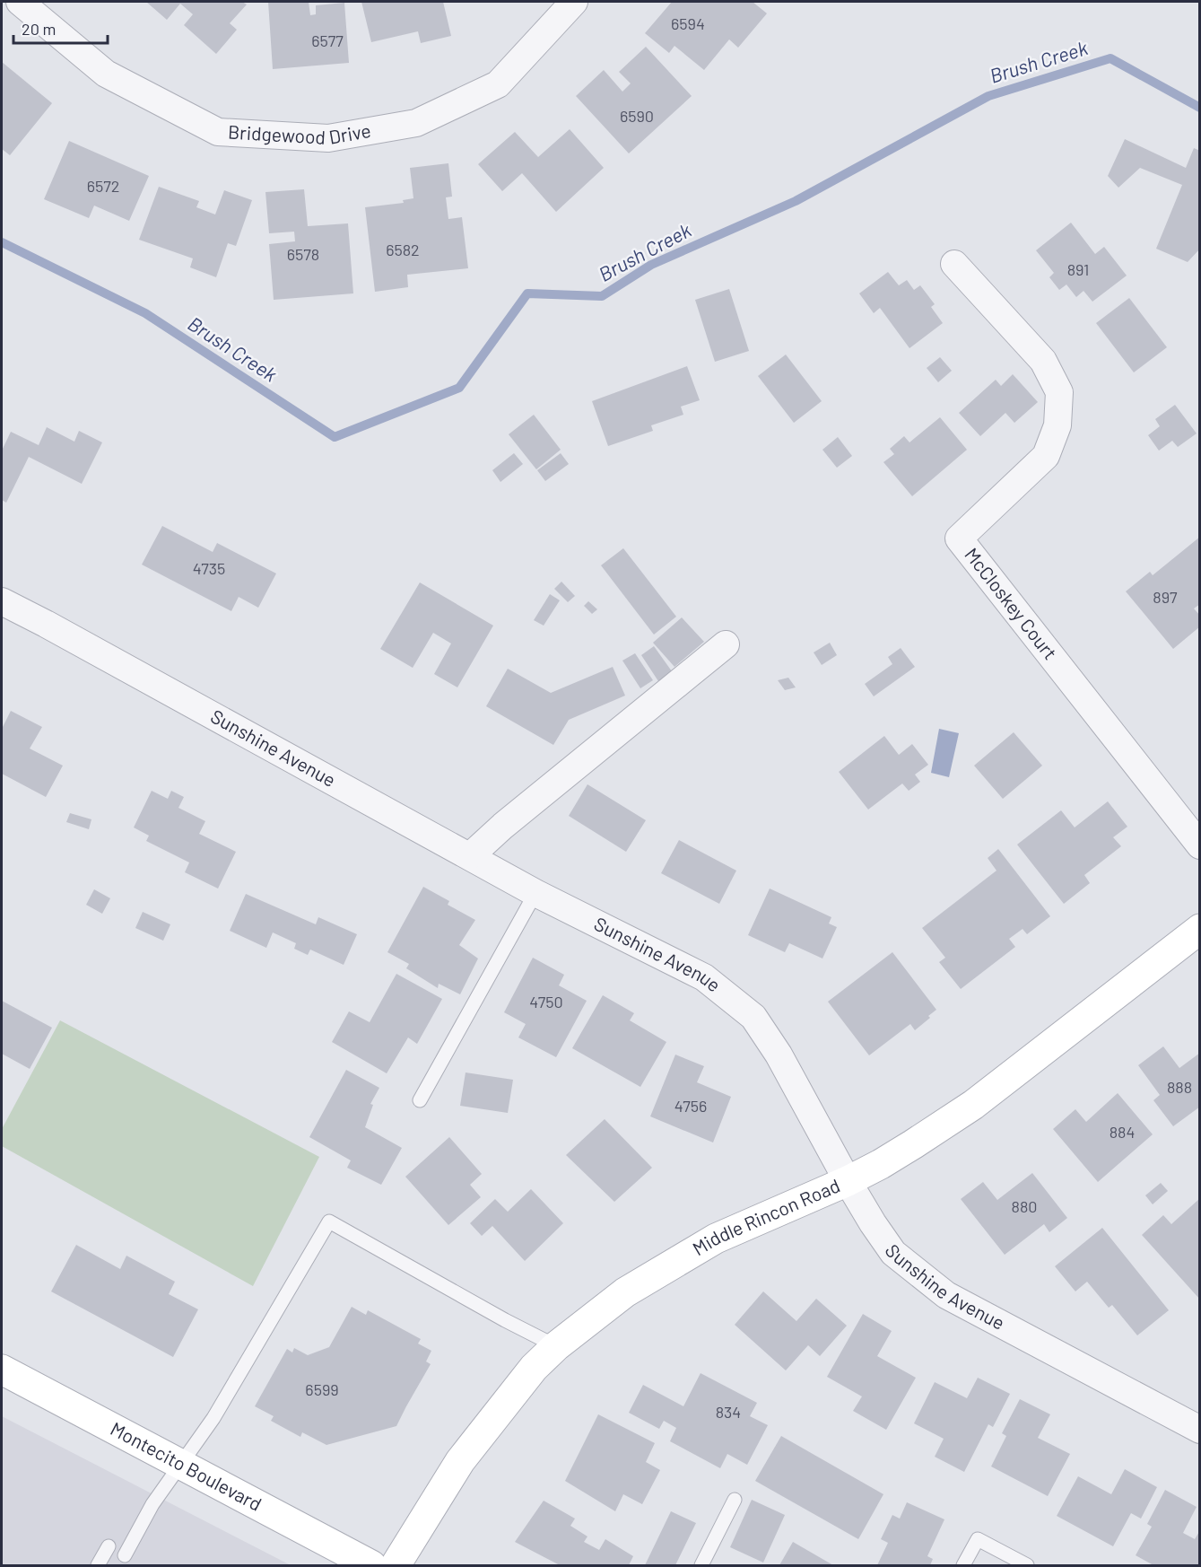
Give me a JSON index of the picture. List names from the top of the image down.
{
  "streets": {
    "street": [
      "Bridgewood Drive",
      "McCloskey Court",
      "Sunshine Avenue",
      "Middle Rincon Road",
      "Montecito Boulevard"
    ]
  },
  "crossings": [
    ["Sunshine Avenue", "Middle Rincon Road"]
  ],
  "water": ["Brush Creek"],
  "house_numbers": [
    "6594",
    "6577",
    "6590",
    "6572",
    "6582",
    "6578",
    "891",
    "4735",
    "897",
    "4750",
    "888",
    "4756",
    "884",
    "880",
    "6599",
    "834"
  ],
  "scale_bar": "20 m"
}
